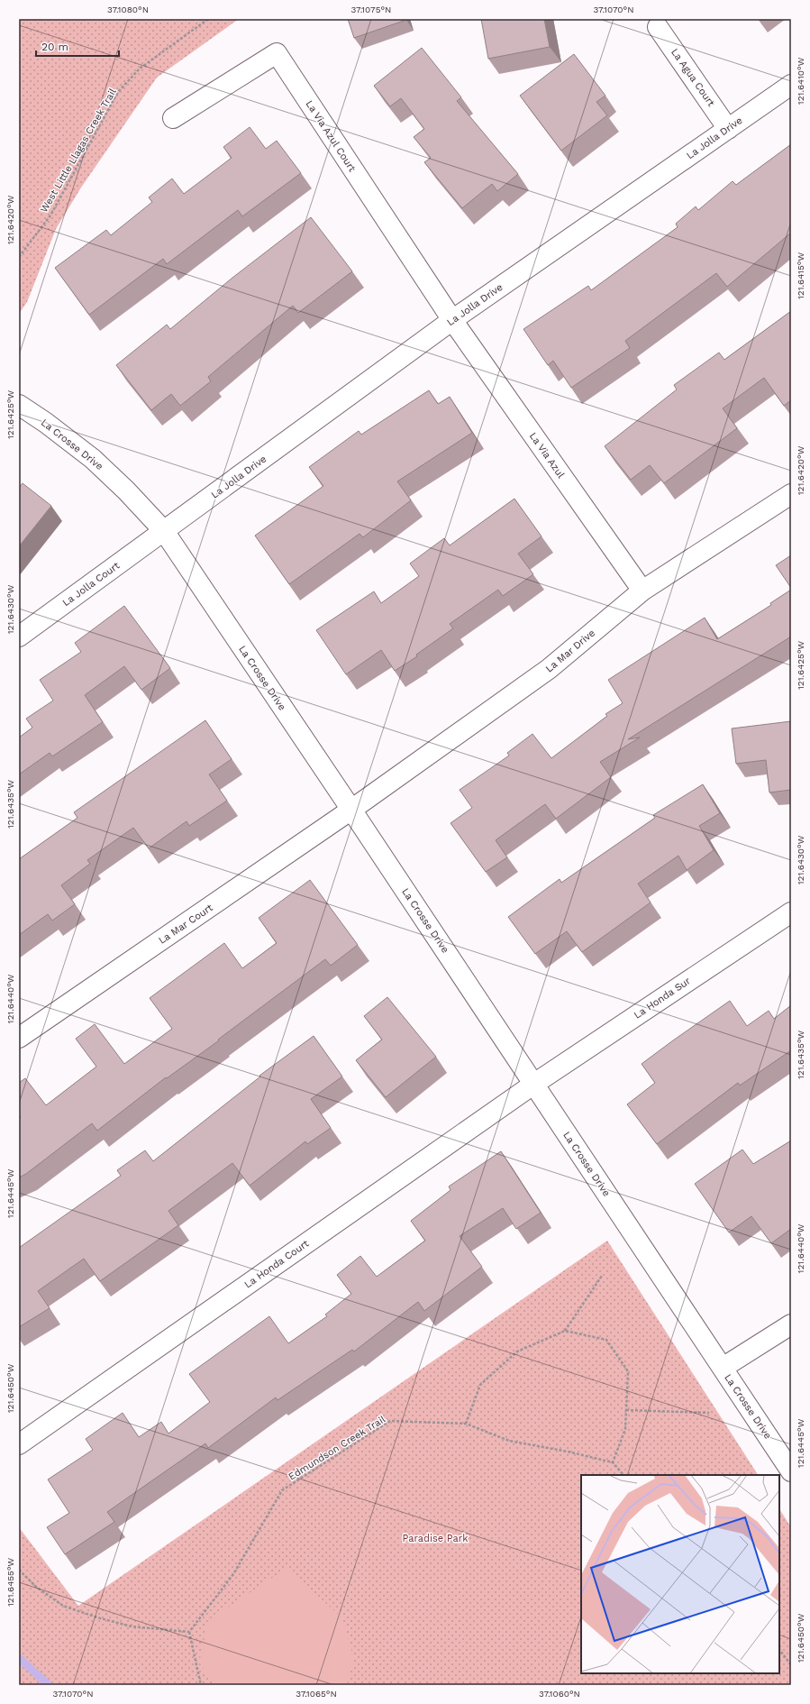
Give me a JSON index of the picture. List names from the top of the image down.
{
  "streets": {
    "street": [
      "La Agua Court",
      "La Via Azul Court",
      "La Jolla Drive",
      "La Crosse Drive",
      "La Via Azul",
      "La Jolla Court",
      "La Mar Drive",
      "La Mar Court",
      "La Honda Sur",
      "La Honda Court"
    ],
    "path": ["West Little Llagas Creek Trail", "Edmundson Creek Trail"]
  },
  "crossings": [
    ["La Agua Court", "La Jolla Drive"],
    ["La Via Azul Court", "La Jolla Drive"],
    ["La Via Azul Court", "La Via Azul"],
    ["La Jolla Drive", "La Crosse Drive"],
    ["La Jolla Drive", "La Via Azul"],
    ["La Jolla Drive", "La Jolla Court"],
    ["La Crosse Drive", "La Jolla Court"],
    ["La Crosse Drive", "La Mar Drive"],
    ["La Crosse Drive", "La Mar Court"],
    ["La Crosse Drive", "La Honda Sur"],
    ["La Crosse Drive", "La Honda Court"],
    ["La Via Azul", "La Mar Drive"],
    ["La Mar Drive", "La Mar Court"],
    ["La Honda Sur", "La Honda Court"]
  ],
  "parks": ["Paradise Park"],
  "scale_bar": "20 m",
  "coordinates": [
    "37.1080°N",
    "37.1075°N",
    "37.1070°N",
    "121.6410°W",
    "121.6420°W",
    "121.6415°W",
    "121.6425°W",
    "121.6430°W",
    "121.6435°W",
    "121.6440°W",
    "121.6445°W",
    "121.6450°W",
    "121.6455°W",
    "37.1065°N",
    "37.1060°N"
  ]
}
